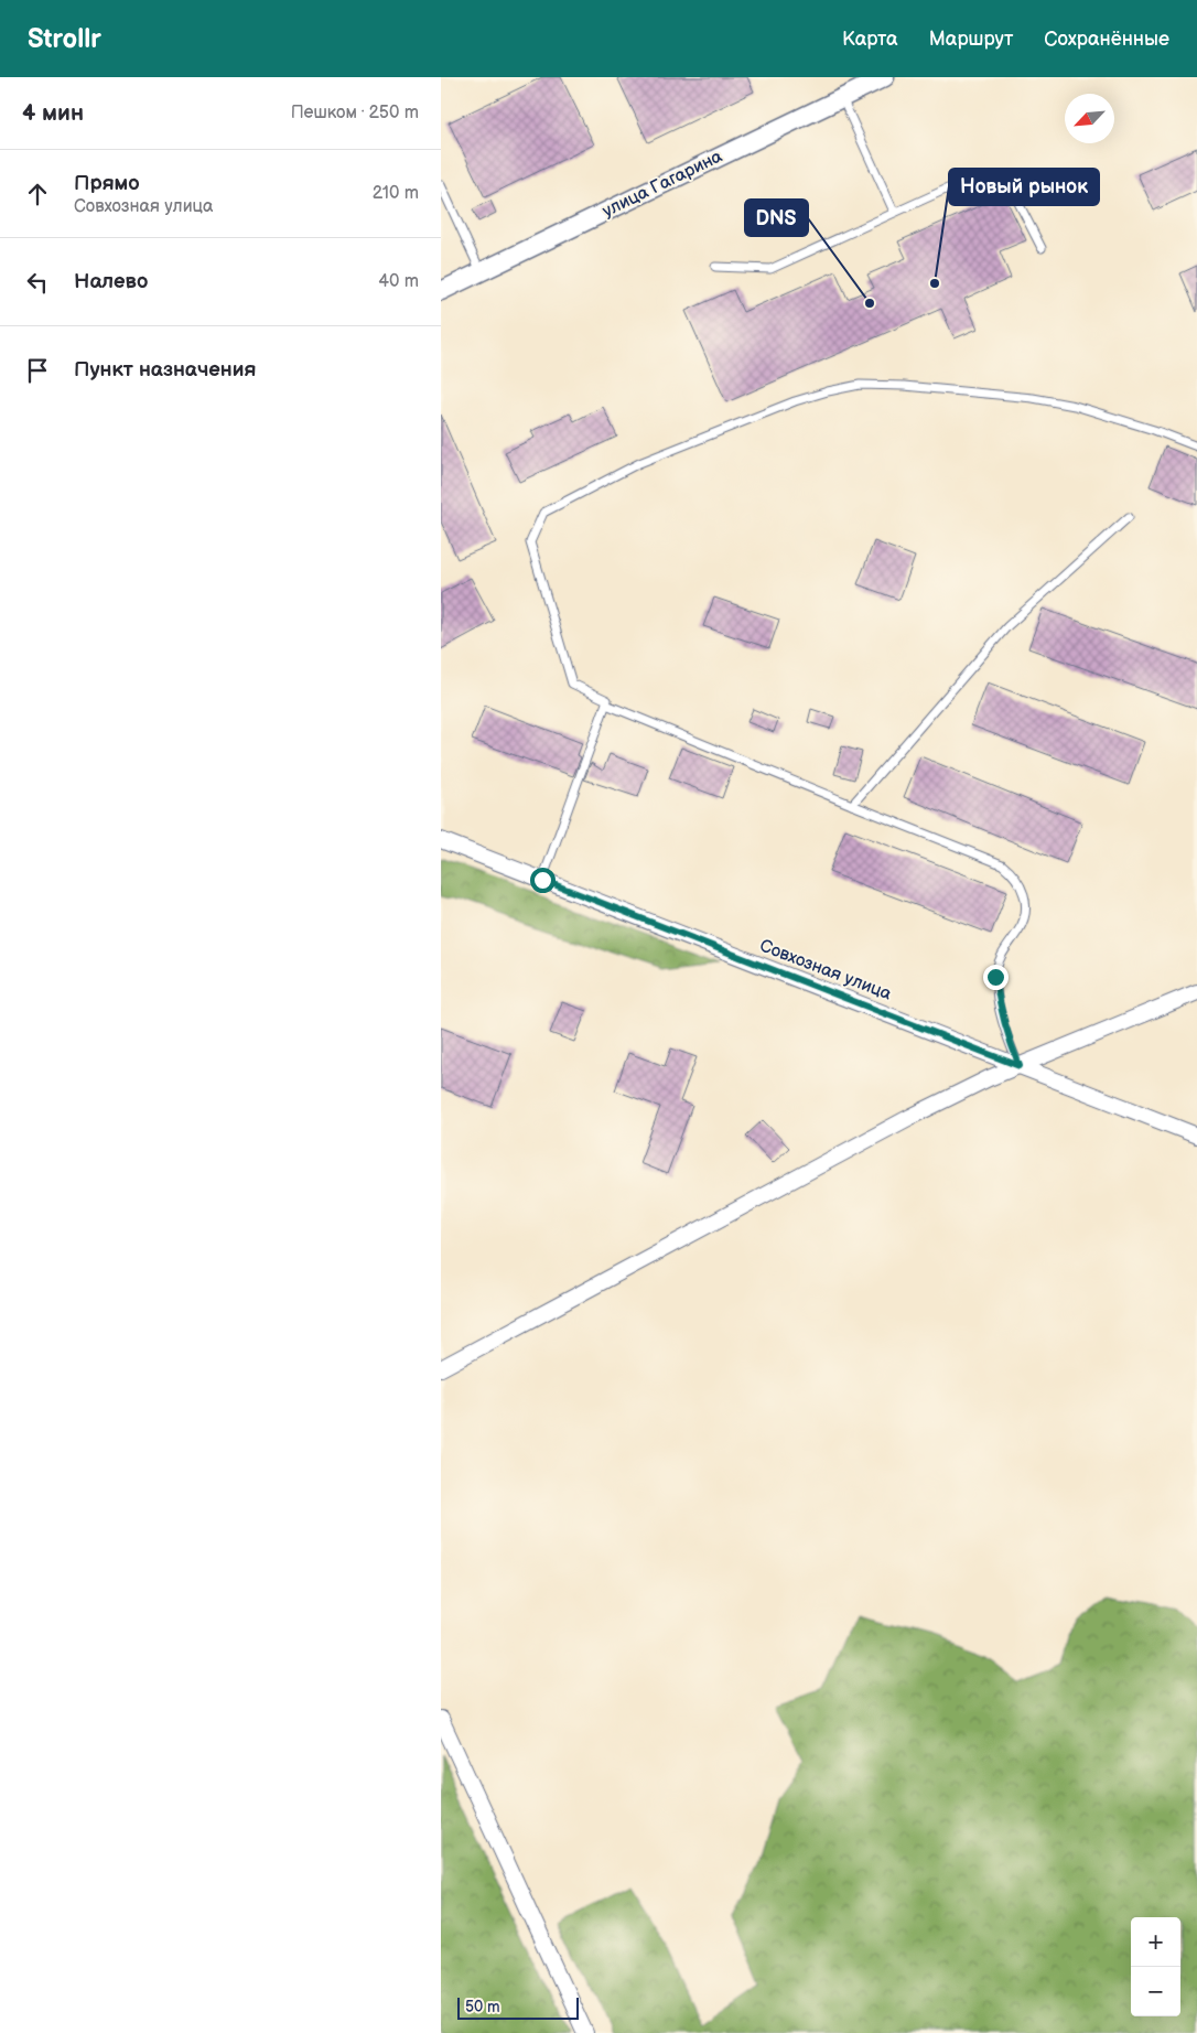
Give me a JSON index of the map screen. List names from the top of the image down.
{
  "streets": {
    "street": ["улица Гагарина", "Совхозная улица"]
  },
  "places": ["Новый рынок", "DNS"],
  "scale_bar": "50 m",
  "north": "bottom left",
  "page": {
    "header": "Strollr",
    "nav": ["Карта", "Маршрут", "Сохранённые"],
    "heading": ["4 мин", "Пешком · 250 m"],
    "list": [
      ["Прямо", "Совхозная улица", "210 m"],
      ["Налево", "40 m"],
      "Пункт назначения"
    ],
    "map_buttons": ["+", "−"],
    "scale": "50 m"
  }
}
